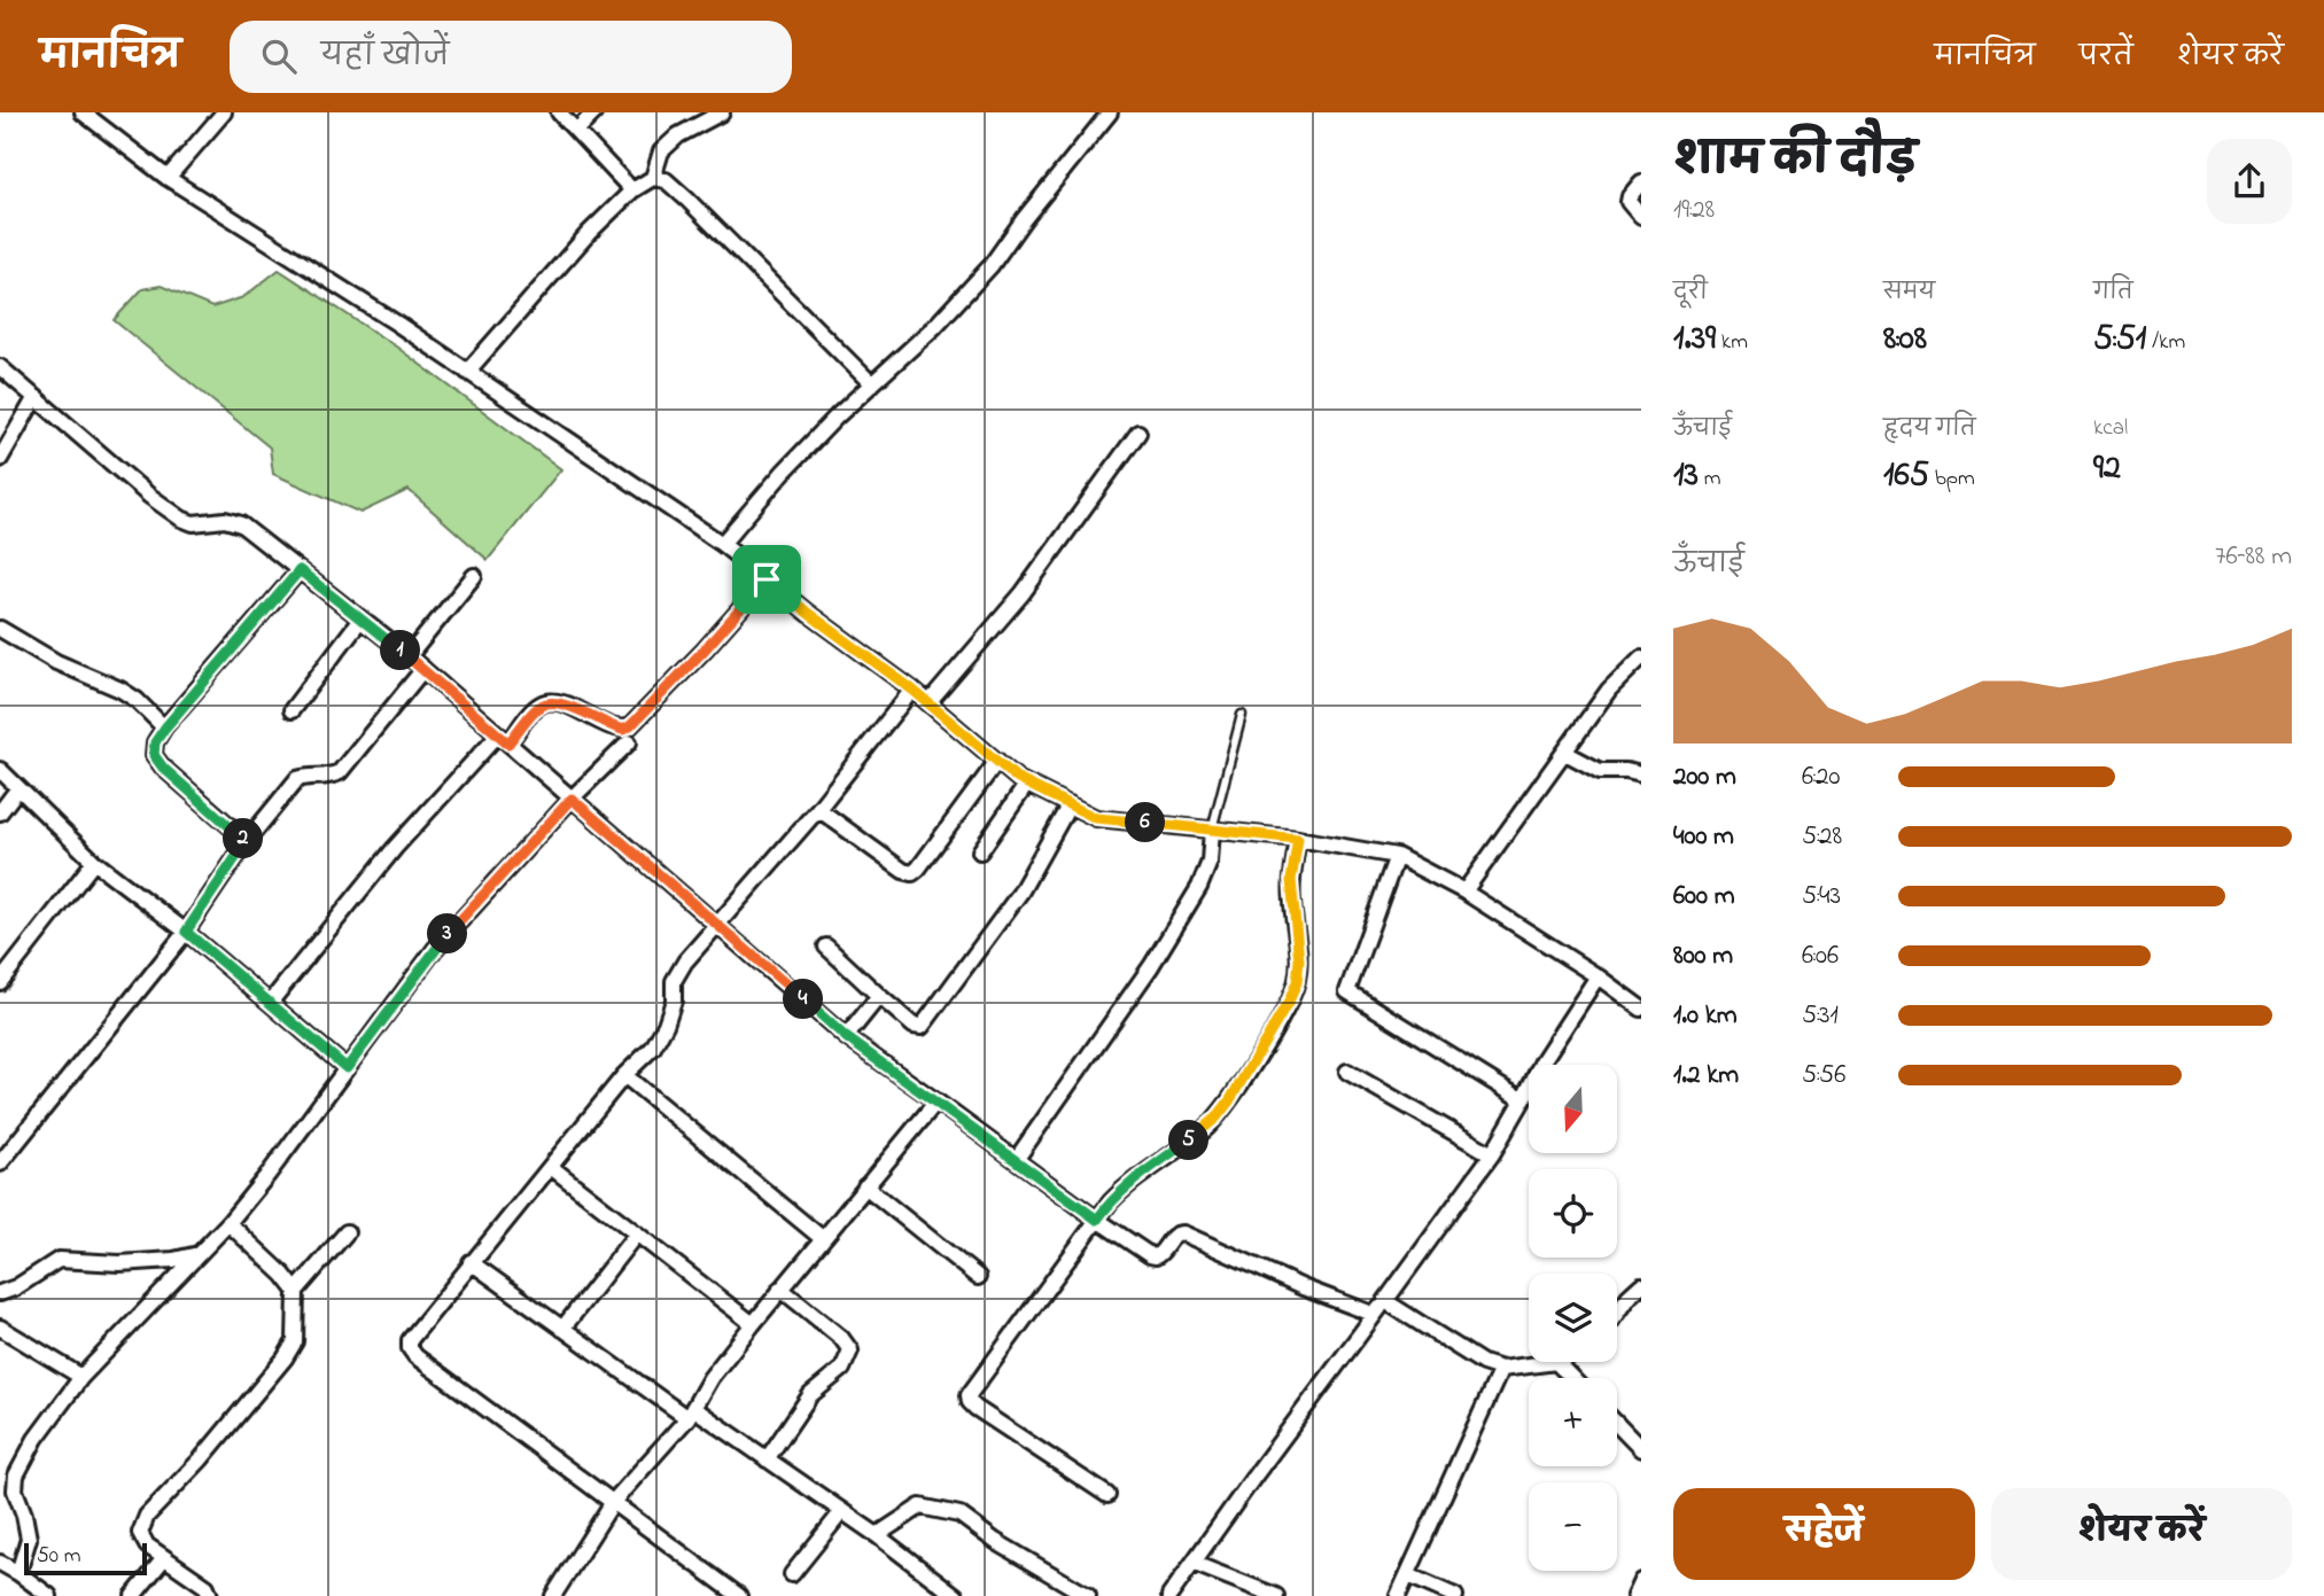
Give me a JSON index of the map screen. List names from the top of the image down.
{
  "scale_bar": "50 m",
  "north": "bottom",
  "page": {
    "header": "मानचित्र",
    "search": "यहाँ खोजें",
    "nav": ["मानचित्र", "परतें", "शेयर करें"],
    "heading": ["शाम की दौड़", "19:28"],
    "stats": [
      ["दूरी", "1.39 km"],
      ["समय", "8:08"],
      ["गति", "5:51 /km"],
      ["ऊँचाई", "13 m"],
      ["हृदय गति", "165 bpm"],
      ["kcal", "92"]
    ],
    "chart": ["ऊँचाई", "76–88 m"],
    "pins": [
      "1",
      "6",
      "2",
      "3",
      "4",
      "5"
    ],
    "list": [
      {
        "name": "200 m",
        "note": "6:20"
      },
      {
        "name": "400 m",
        "note": "5:28"
      },
      {
        "name": "600 m",
        "note": "5:43"
      },
      {
        "name": "800 m",
        "note": "6:06"
      },
      {
        "name": "1.0 km",
        "note": "5:31"
      },
      {
        "name": "1.2 km",
        "note": "5:56"
      }
    ],
    "map_buttons": ["+", "−"],
    "buttons": ["सहेजें", "शेयर करें"],
    "scale": "50 m"
  }
}
